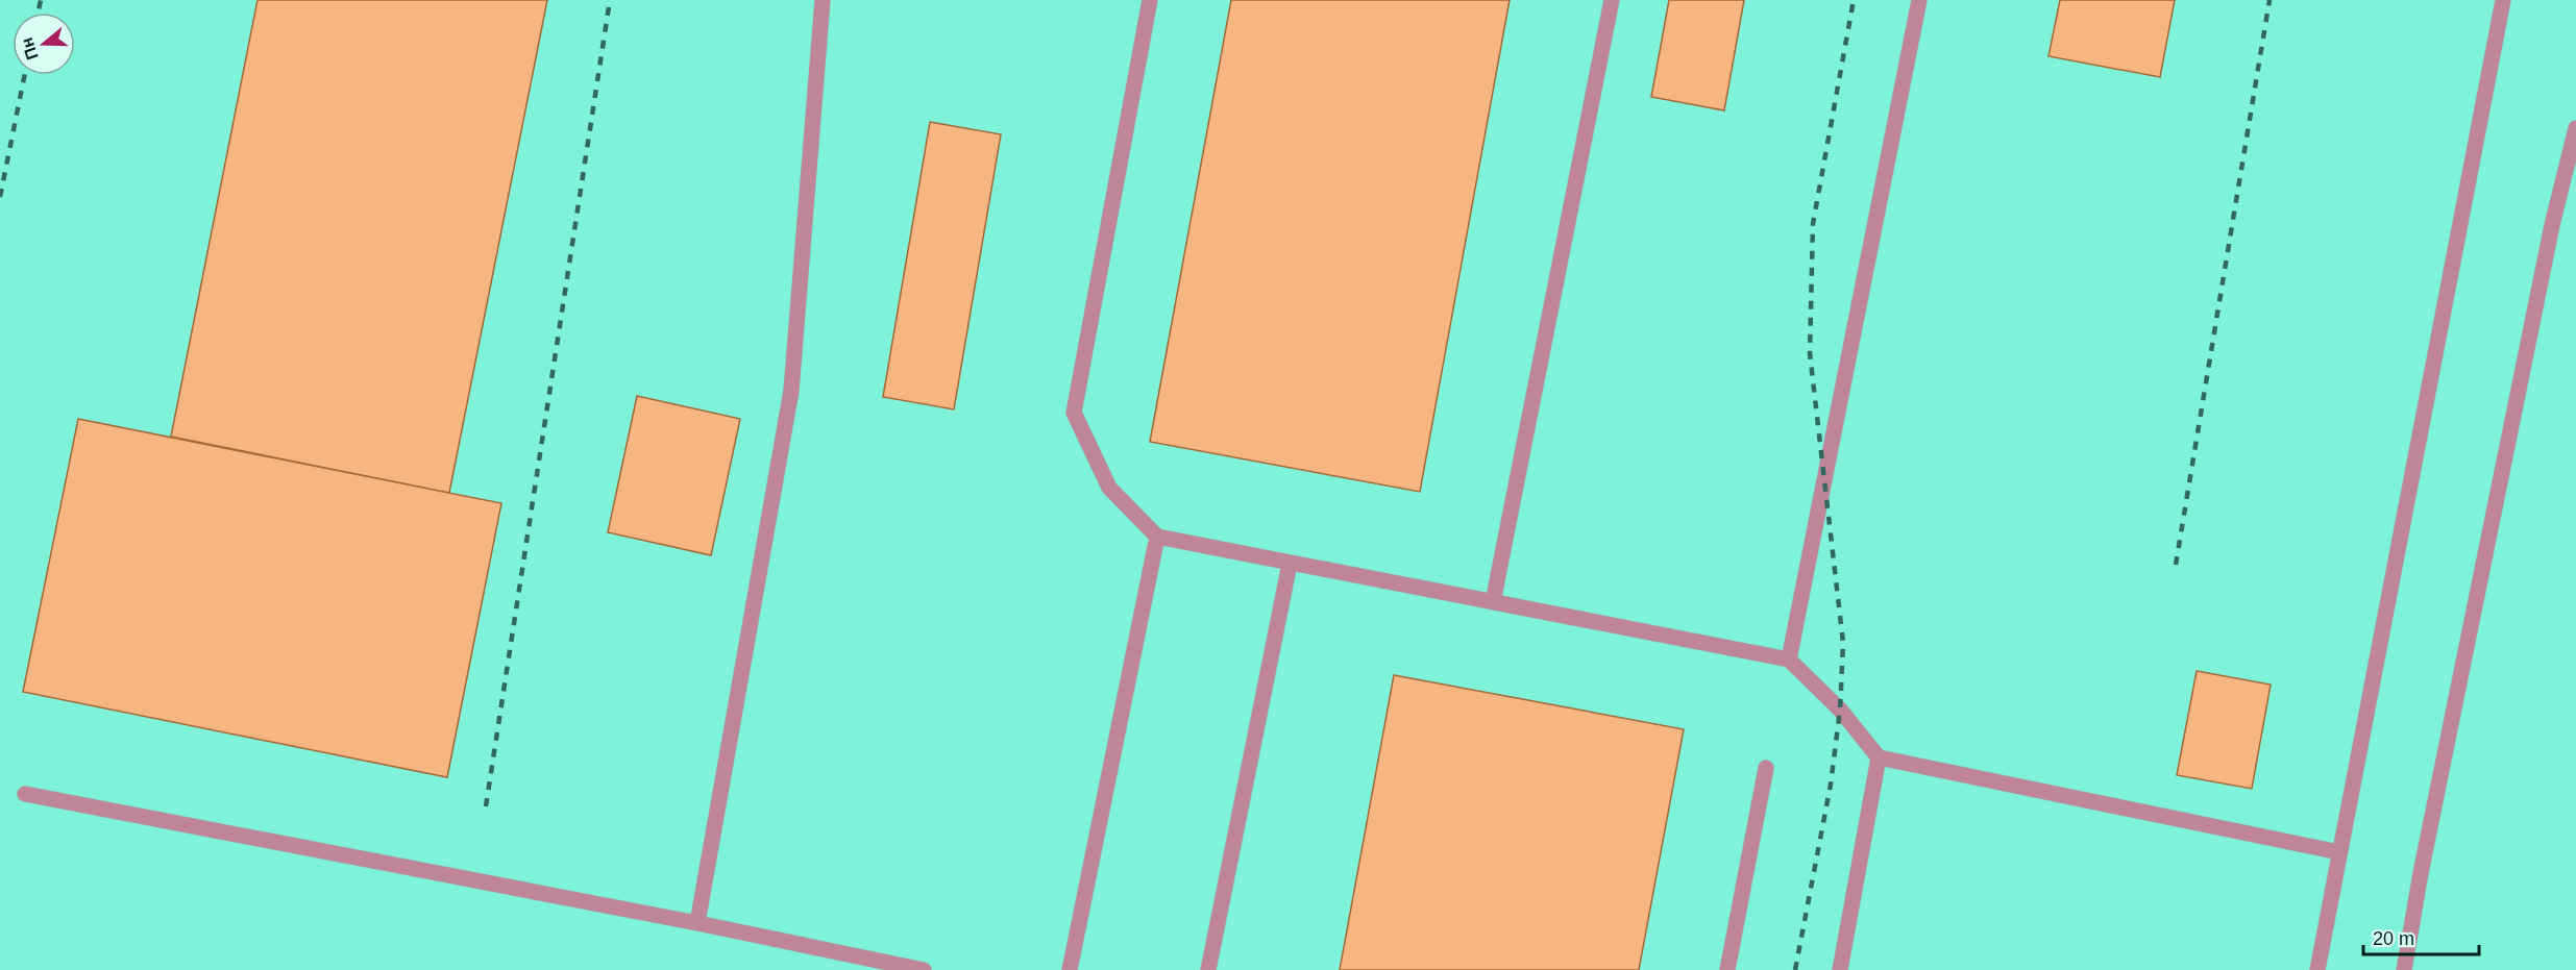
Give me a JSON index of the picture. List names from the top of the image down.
{
  "scale_bar": "20 m",
  "north": "left"
}
